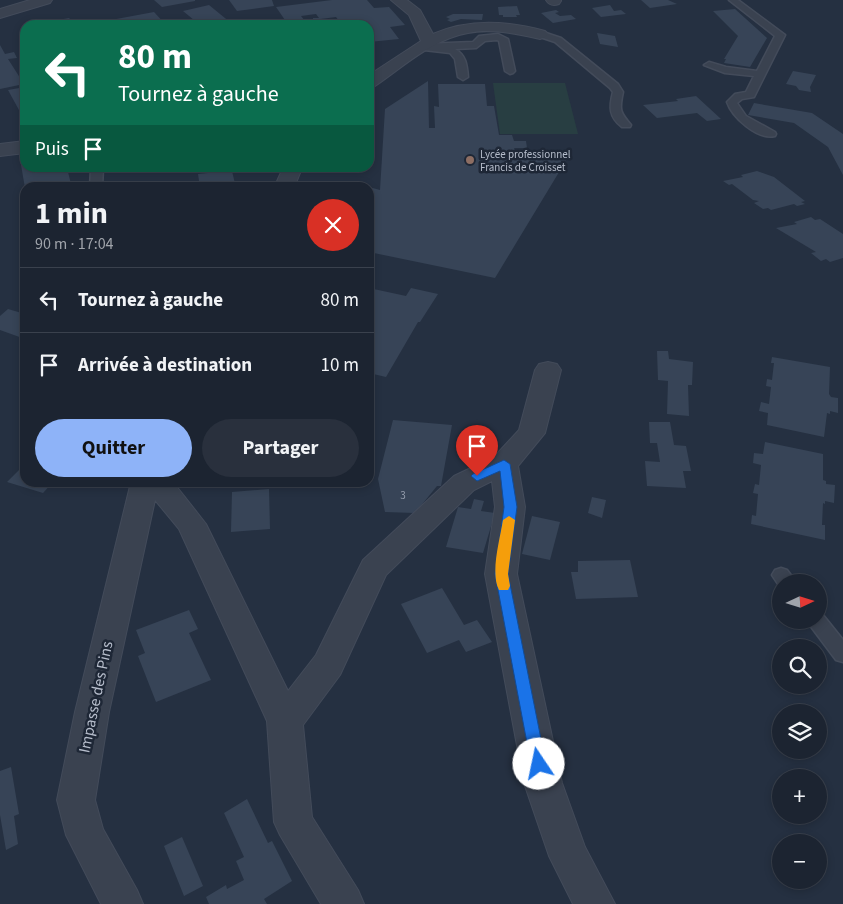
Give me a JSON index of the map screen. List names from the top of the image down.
{
  "streets": {
    "street": ["Impasse des Pins"]
  },
  "places": ["Lycée professionnel Francis de Croisset"],
  "house_numbers": ["3"],
  "north": "right",
  "page": {
    "turn": ["80 m", "Tournez à gauche"],
    "then": "Puis",
    "heading": ["1 min", "90 m · 17:04"],
    "list": [
      {
        "name": "Tournez à gauche",
        "value": "80 m"
      },
      {
        "name": "Arrivée à destination",
        "value": "10 m"
      }
    ],
    "buttons": ["Quitter", "Partager"],
    "map_buttons": ["+", "−"]
  }
}
